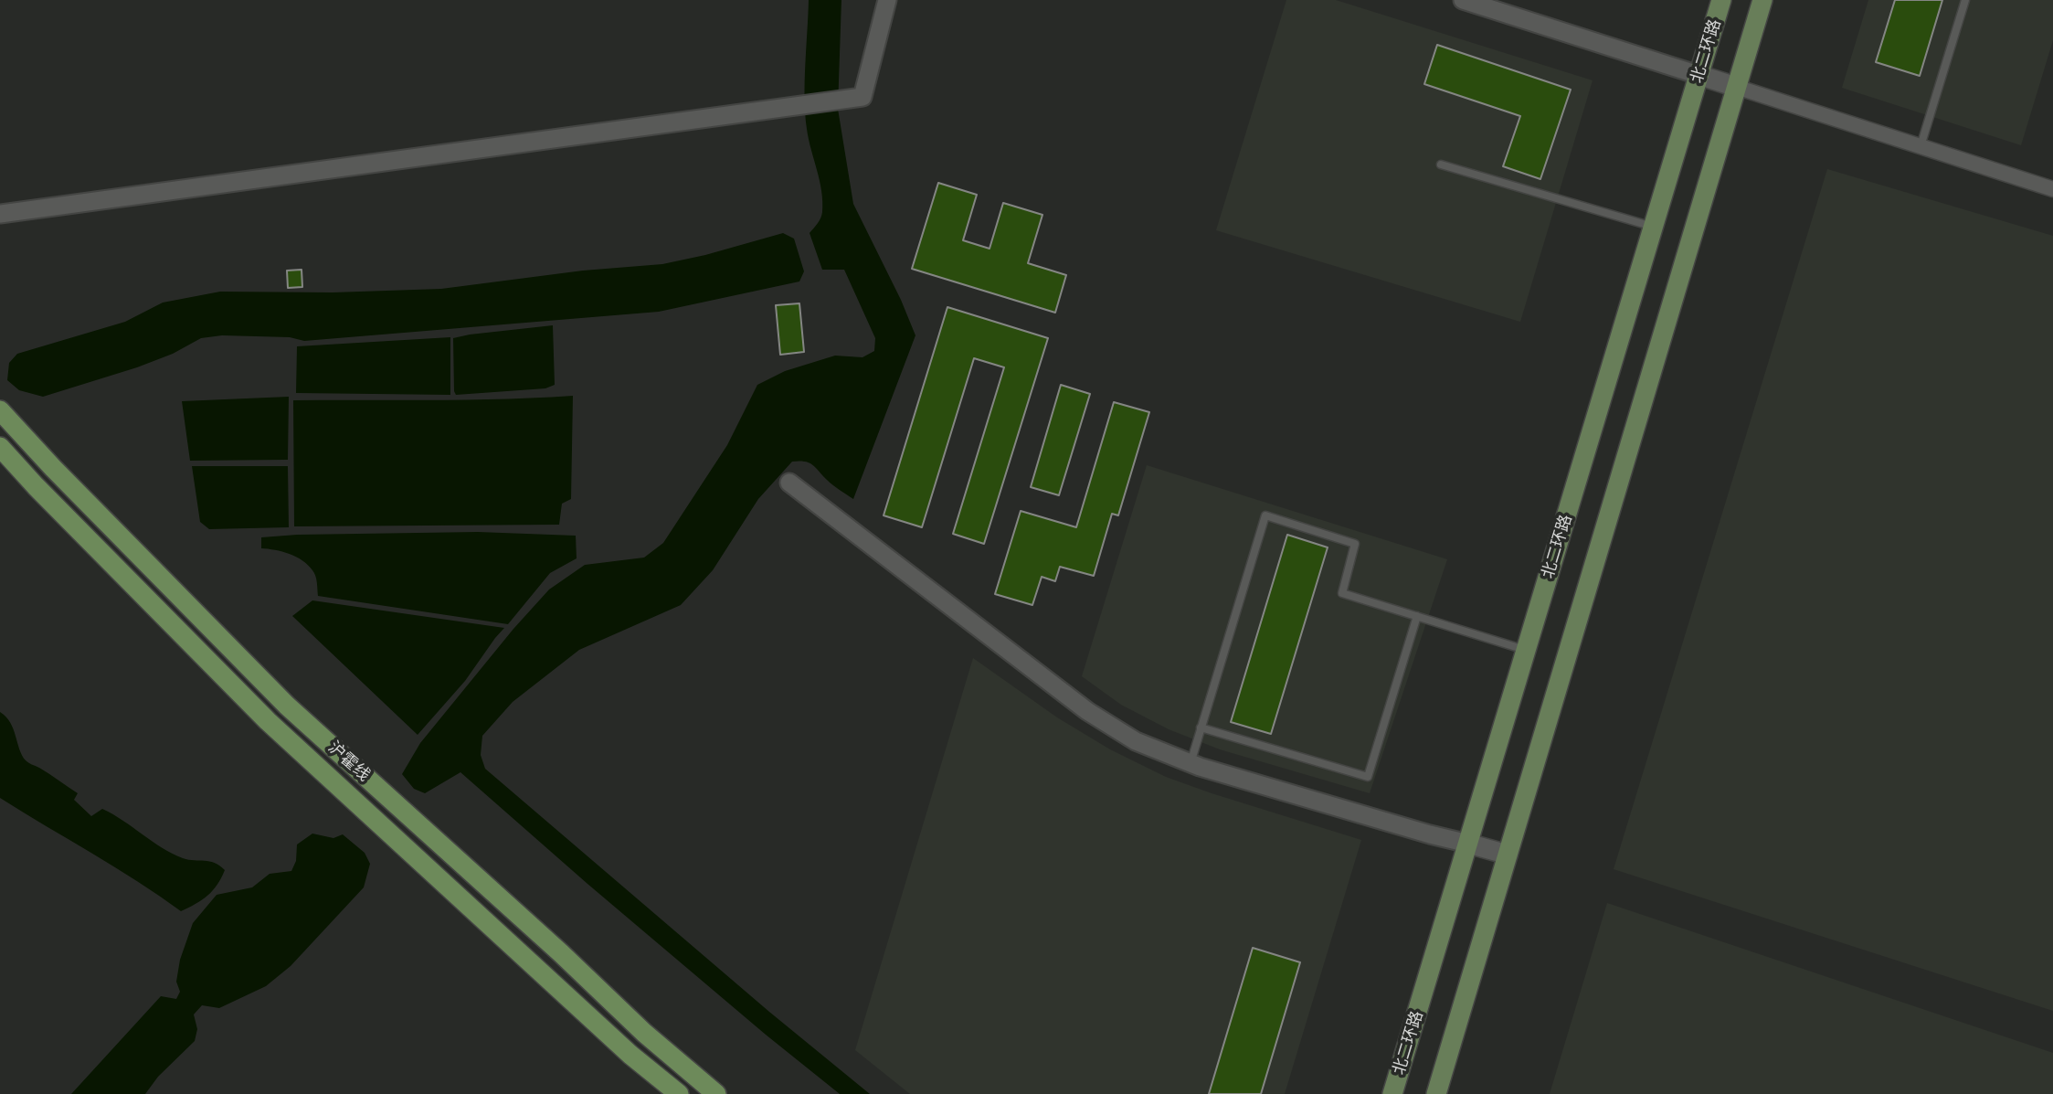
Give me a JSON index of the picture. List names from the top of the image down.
{
  "streets": {
    "highway": ["沪霍线"],
    "main road": ["北二环路"]
  }
}
